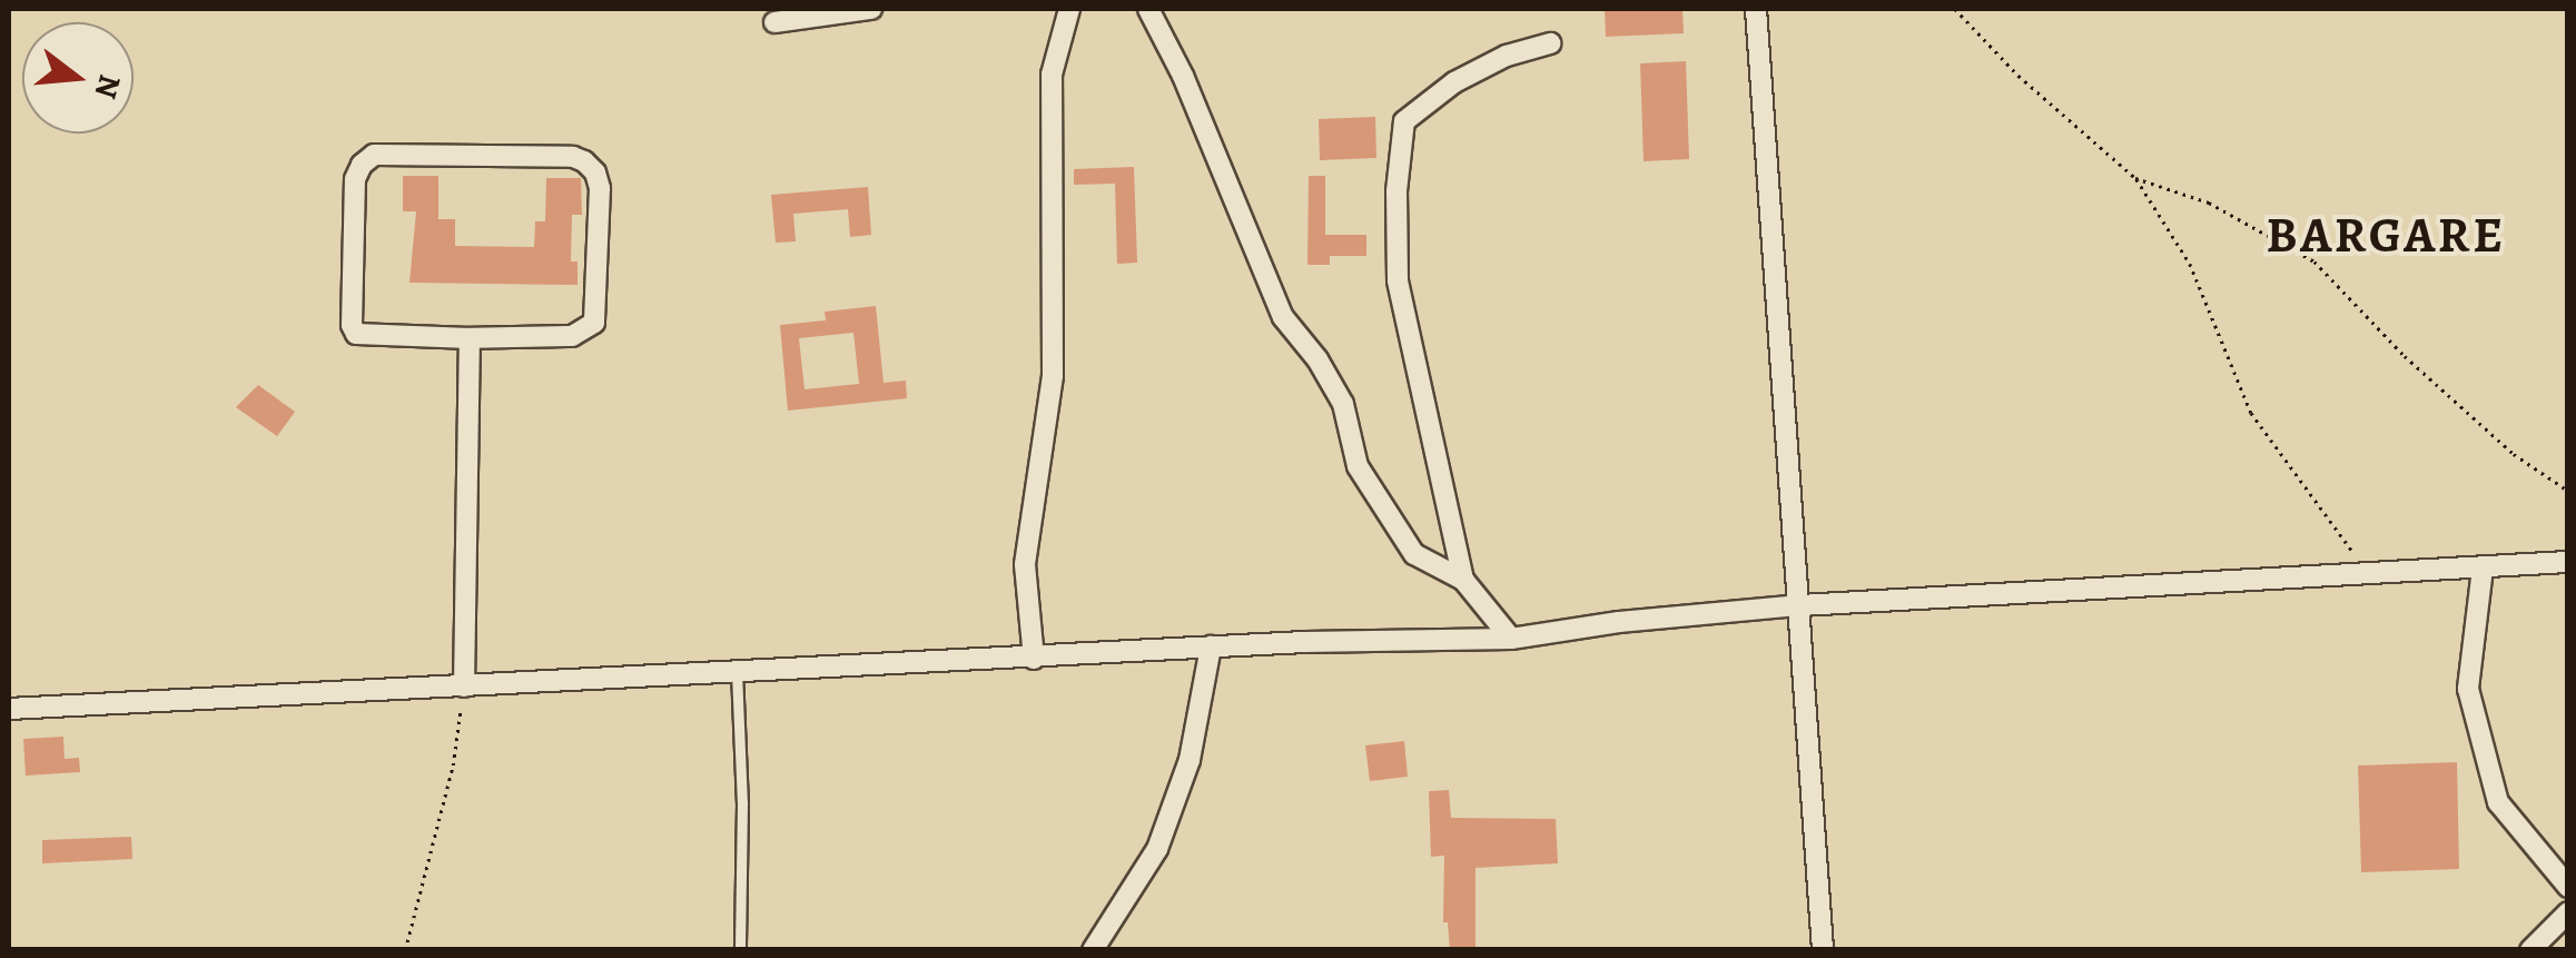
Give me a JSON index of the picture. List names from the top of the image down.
{
  "districts": ["BARGARE"],
  "north": "right"
}
